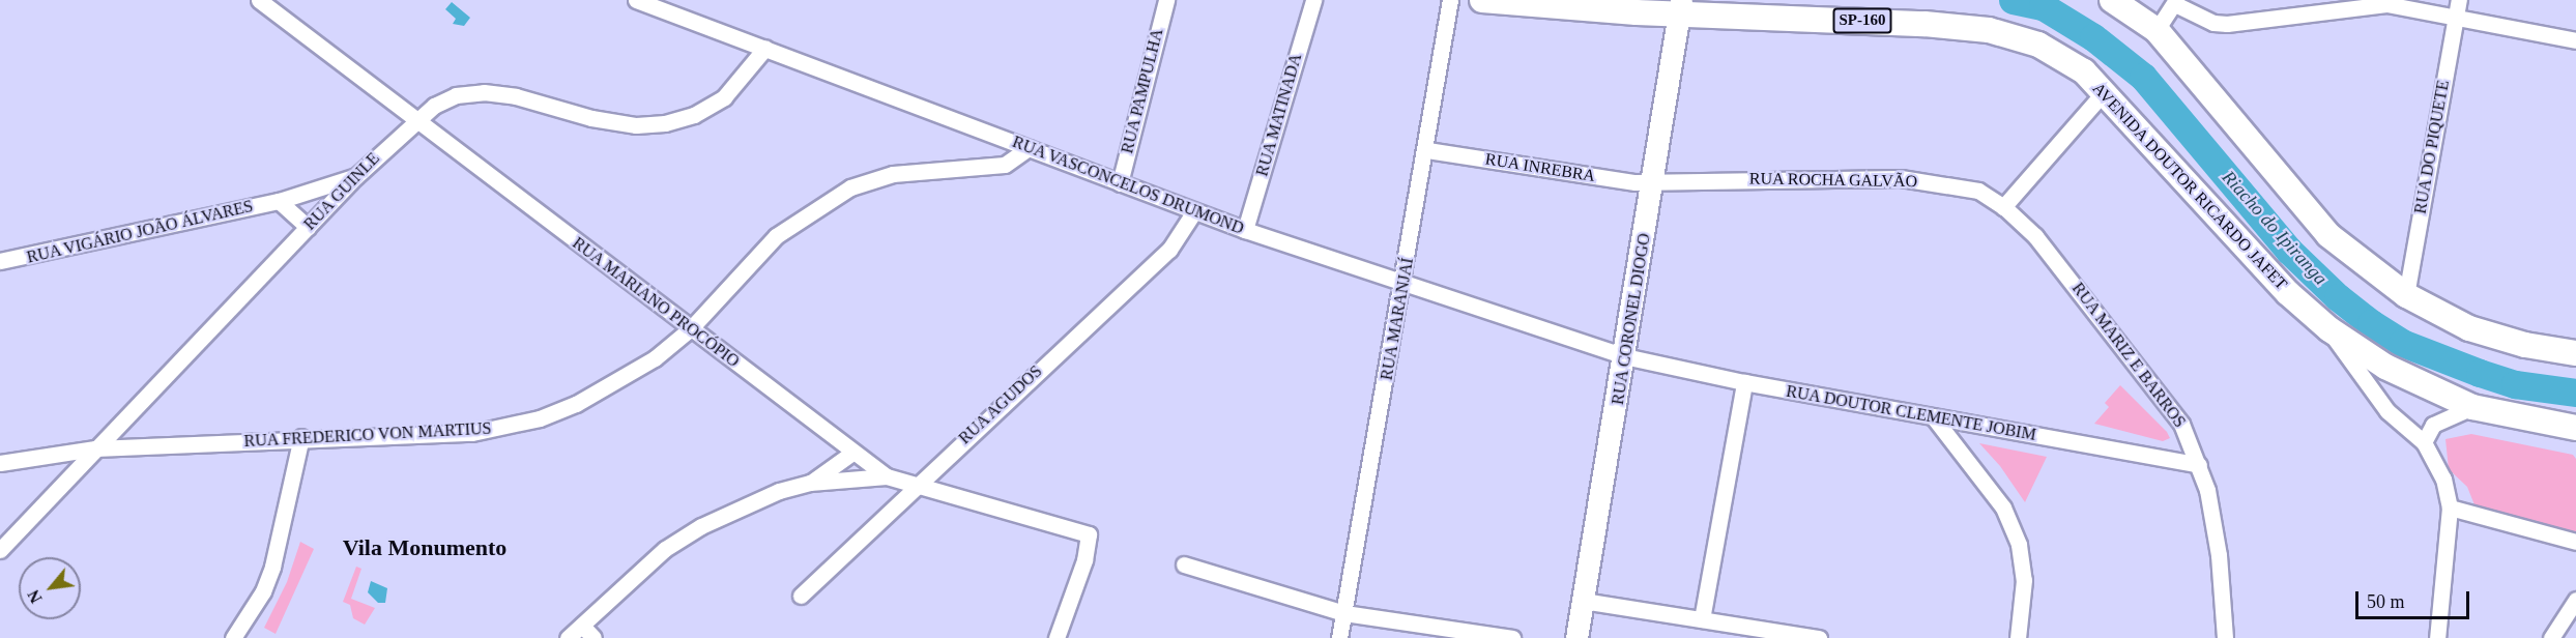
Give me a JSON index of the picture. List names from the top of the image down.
{
  "streets": {
    "main road": ["SP-160", "AVENIDA DOUTOR RICARDO JAFET"],
    "street": [
      "RUA PAMPULHA",
      "RUA MATINADA",
      "RUA DO PIQUETE",
      "RUA INREBRA",
      "RUA ROCHA GALVÃO",
      "RUA VASCONCELOS DRUMOND",
      "RUA GUINLE",
      "RUA VIGÁRIO JOÃO ÁLVARES",
      "RUA MARIANO PROCÓPIO",
      "RUA MARANJAÍ",
      "RUA CORONEL DIOGO",
      "RUA MARIZ E BARROS",
      "RUA AGUDOS",
      "RUA DOUTOR CLEMENTE JOBIM",
      "RUA FREDERICO VON MARTIUS"
    ]
  },
  "crossings": [
    ["RUA PAMPULHA", "RUA VASCONCELOS DRUMOND"],
    ["RUA MATINADA", "RUA VASCONCELOS DRUMOND"],
    ["RUA INREBRA", "RUA ROCHA GALVÃO"],
    ["RUA INREBRA", "RUA MARANJAÍ"],
    ["RUA INREBRA", "RUA CORONEL DIOGO"],
    ["RUA ROCHA GALVÃO", "RUA CORONEL DIOGO"],
    ["RUA ROCHA GALVÃO", "RUA MARIZ E BARROS"],
    ["RUA VASCONCELOS DRUMOND", "RUA GUINLE"],
    ["RUA VASCONCELOS DRUMOND", "RUA MARANJAÍ"],
    ["RUA VASCONCELOS DRUMOND", "RUA CORONEL DIOGO"],
    ["RUA VASCONCELOS DRUMOND", "RUA AGUDOS"],
    ["RUA VASCONCELOS DRUMOND", "RUA DOUTOR CLEMENTE JOBIM"],
    ["RUA VASCONCELOS DRUMOND", "RUA FREDERICO VON MARTIUS"],
    ["AVENIDA DOUTOR RICARDO JAFET", "RUA CORONEL DIOGO"],
    ["RUA GUINLE", "RUA VIGÁRIO JOÃO ÁLVARES"],
    ["RUA GUINLE", "RUA MARIANO PROCÓPIO"],
    ["RUA GUINLE", "RUA FREDERICO VON MARTIUS"],
    ["RUA MARIANO PROCÓPIO", "RUA AGUDOS"],
    ["RUA MARIANO PROCÓPIO", "RUA FREDERICO VON MARTIUS"],
    ["RUA CORONEL DIOGO", "RUA DOUTOR CLEMENTE JOBIM"],
    ["RUA MARIZ E BARROS", "RUA DOUTOR CLEMENTE JOBIM"]
  ],
  "districts": ["Vila Monumento"],
  "water": ["Riacho do Ipiranga"],
  "scale_bar": "50 m",
  "north": "bottom left"
}
